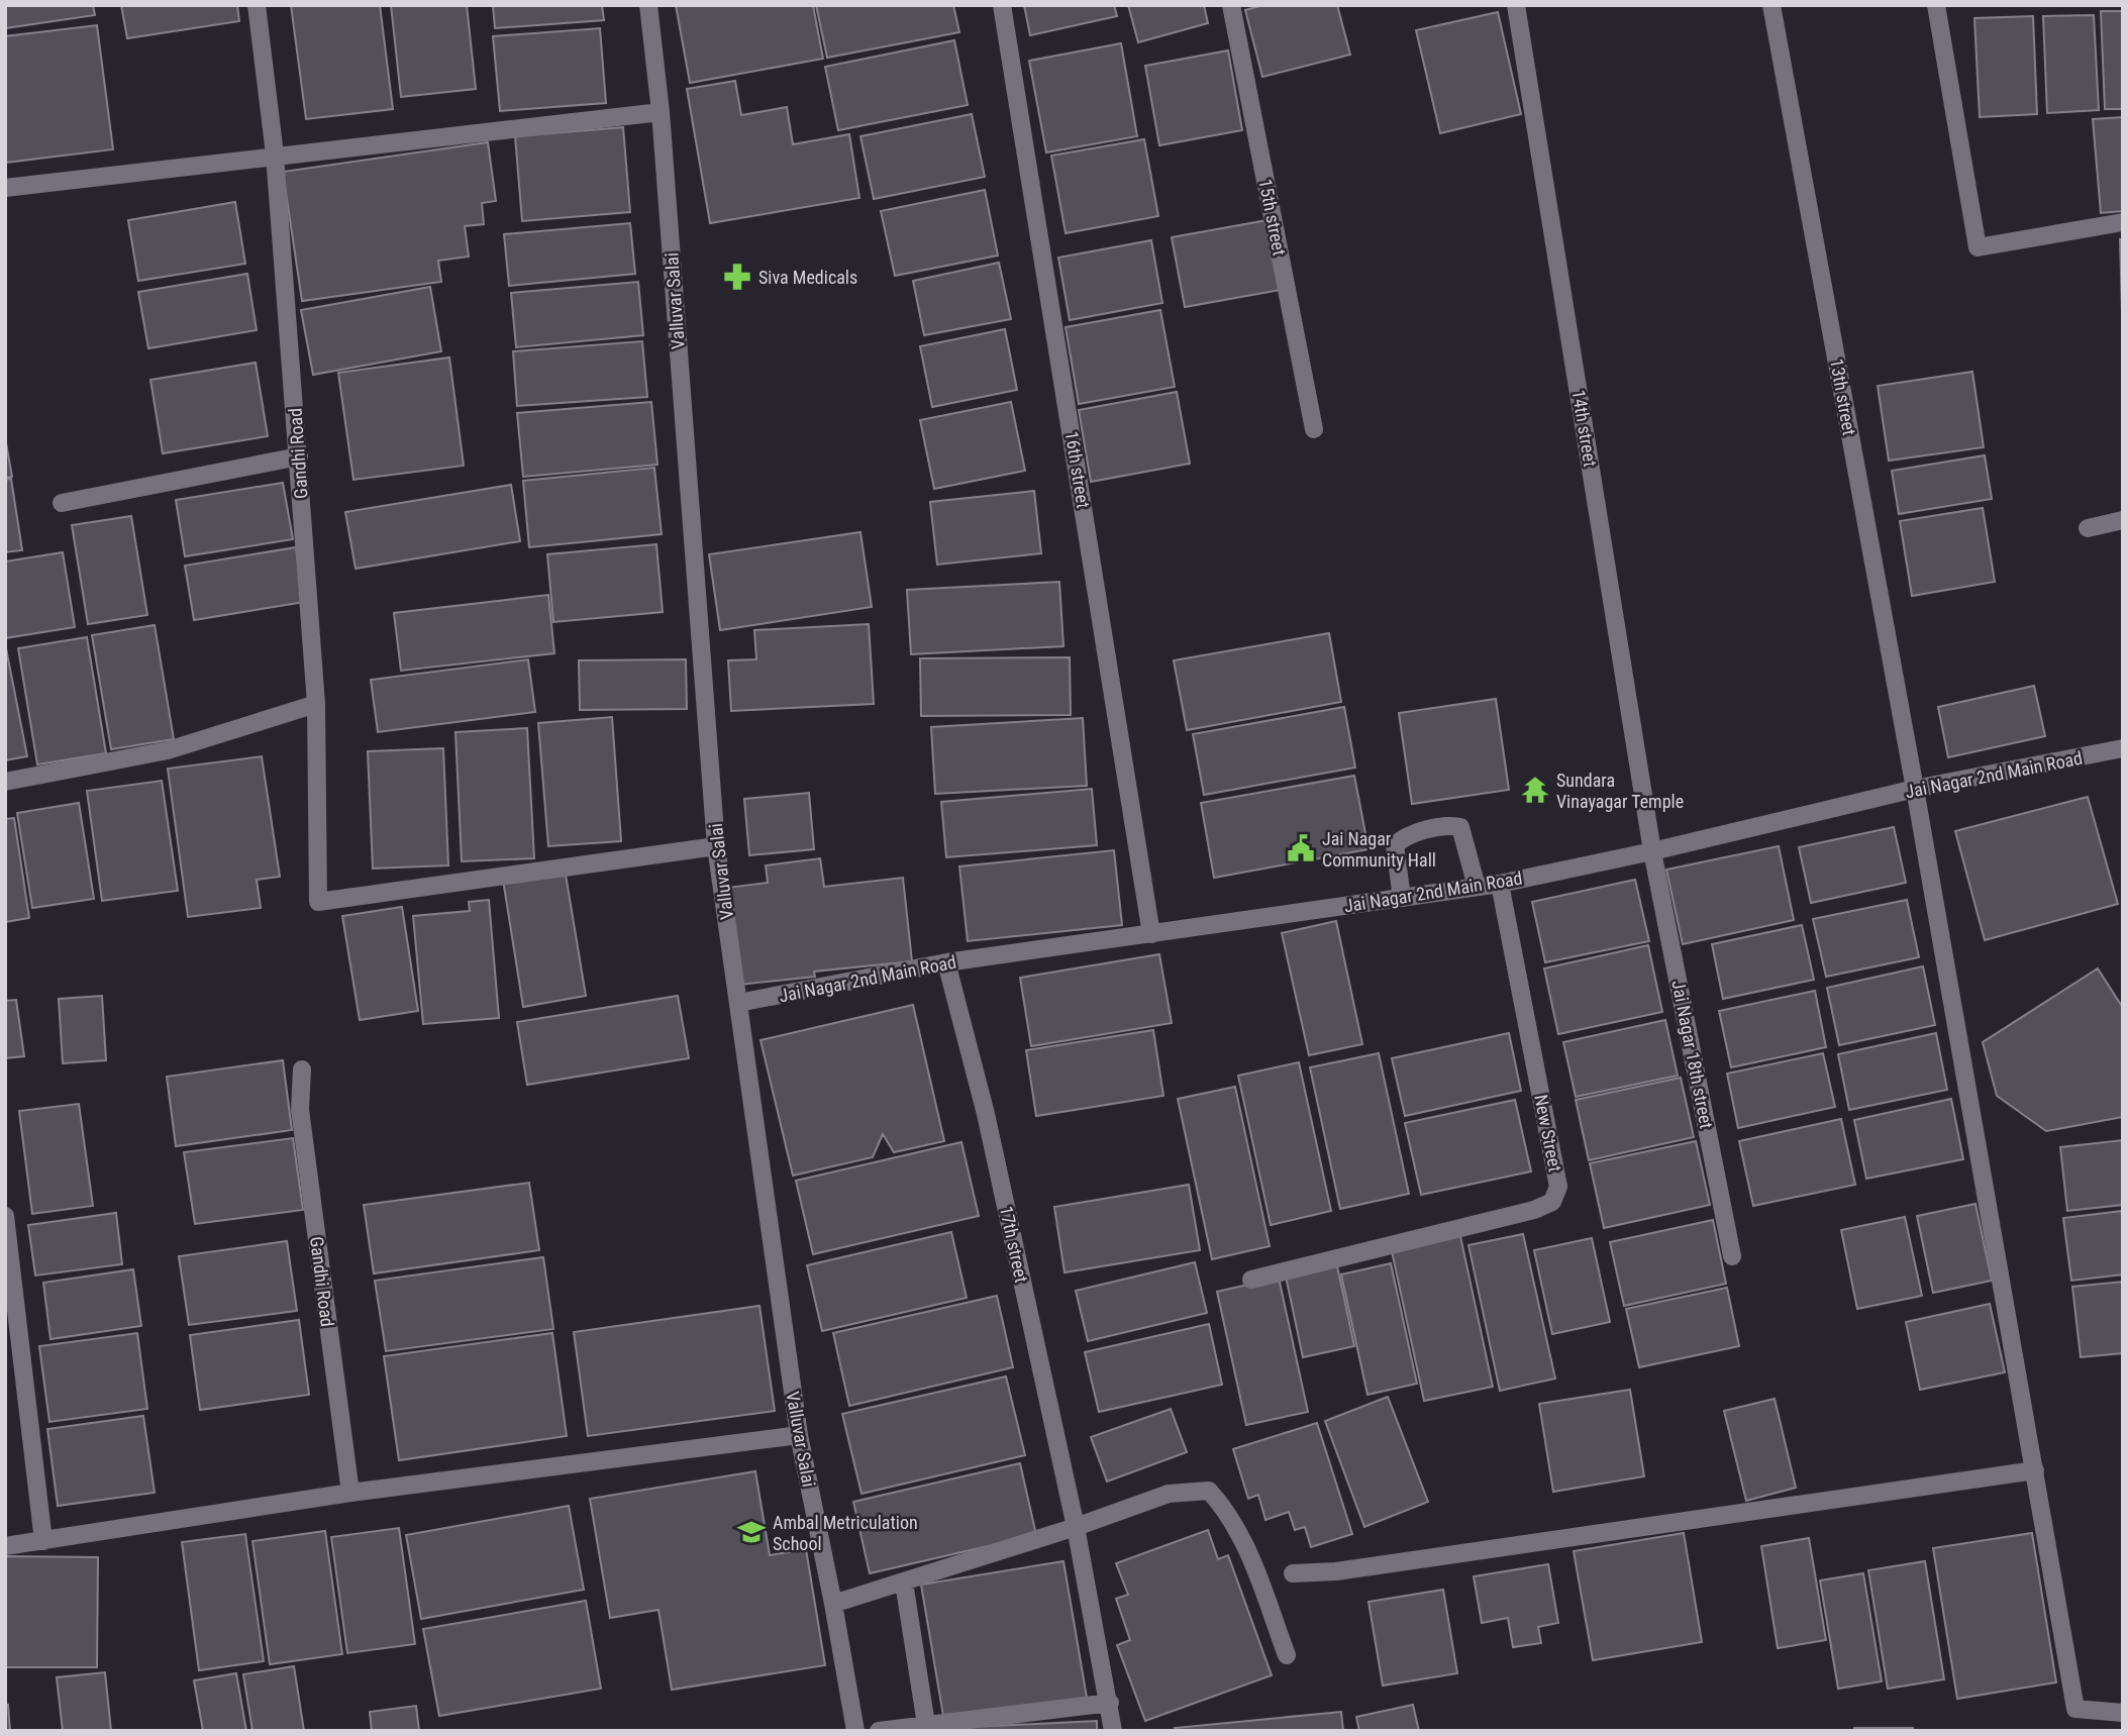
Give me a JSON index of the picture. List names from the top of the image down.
{
  "streets": {
    "street": [
      "15th street",
      "Valluvar Salai",
      "13th street",
      "14th street",
      "Gandhi Road",
      "16th street",
      "Jai Nagar 2nd Main Road",
      "Jai Nagar 18th street",
      "New Street",
      "17th street"
    ]
  },
  "crossings": [
    ["Valluvar Salai", "Gandhi Road"],
    ["Valluvar Salai", "Jai Nagar 2nd Main Road"],
    ["13th street", "Jai Nagar 2nd Main Road"],
    ["14th street", "Jai Nagar 2nd Main Road"],
    ["14th street", "Jai Nagar 18th street"],
    ["16th street", "Jai Nagar 2nd Main Road"],
    ["Jai Nagar 2nd Main Road", "Jai Nagar 18th street"],
    ["Jai Nagar 2nd Main Road", "New Street"],
    ["Jai Nagar 2nd Main Road", "17th street"]
  ],
  "places": {
    "pharmacy": ["Siva Medicals"],
    "temple": ["Sundara Vinayagar Temple"],
    "public building": ["Jai Nagar Community Hall"],
    "school or university": ["Ambal Metriculation School"]
  }
}
